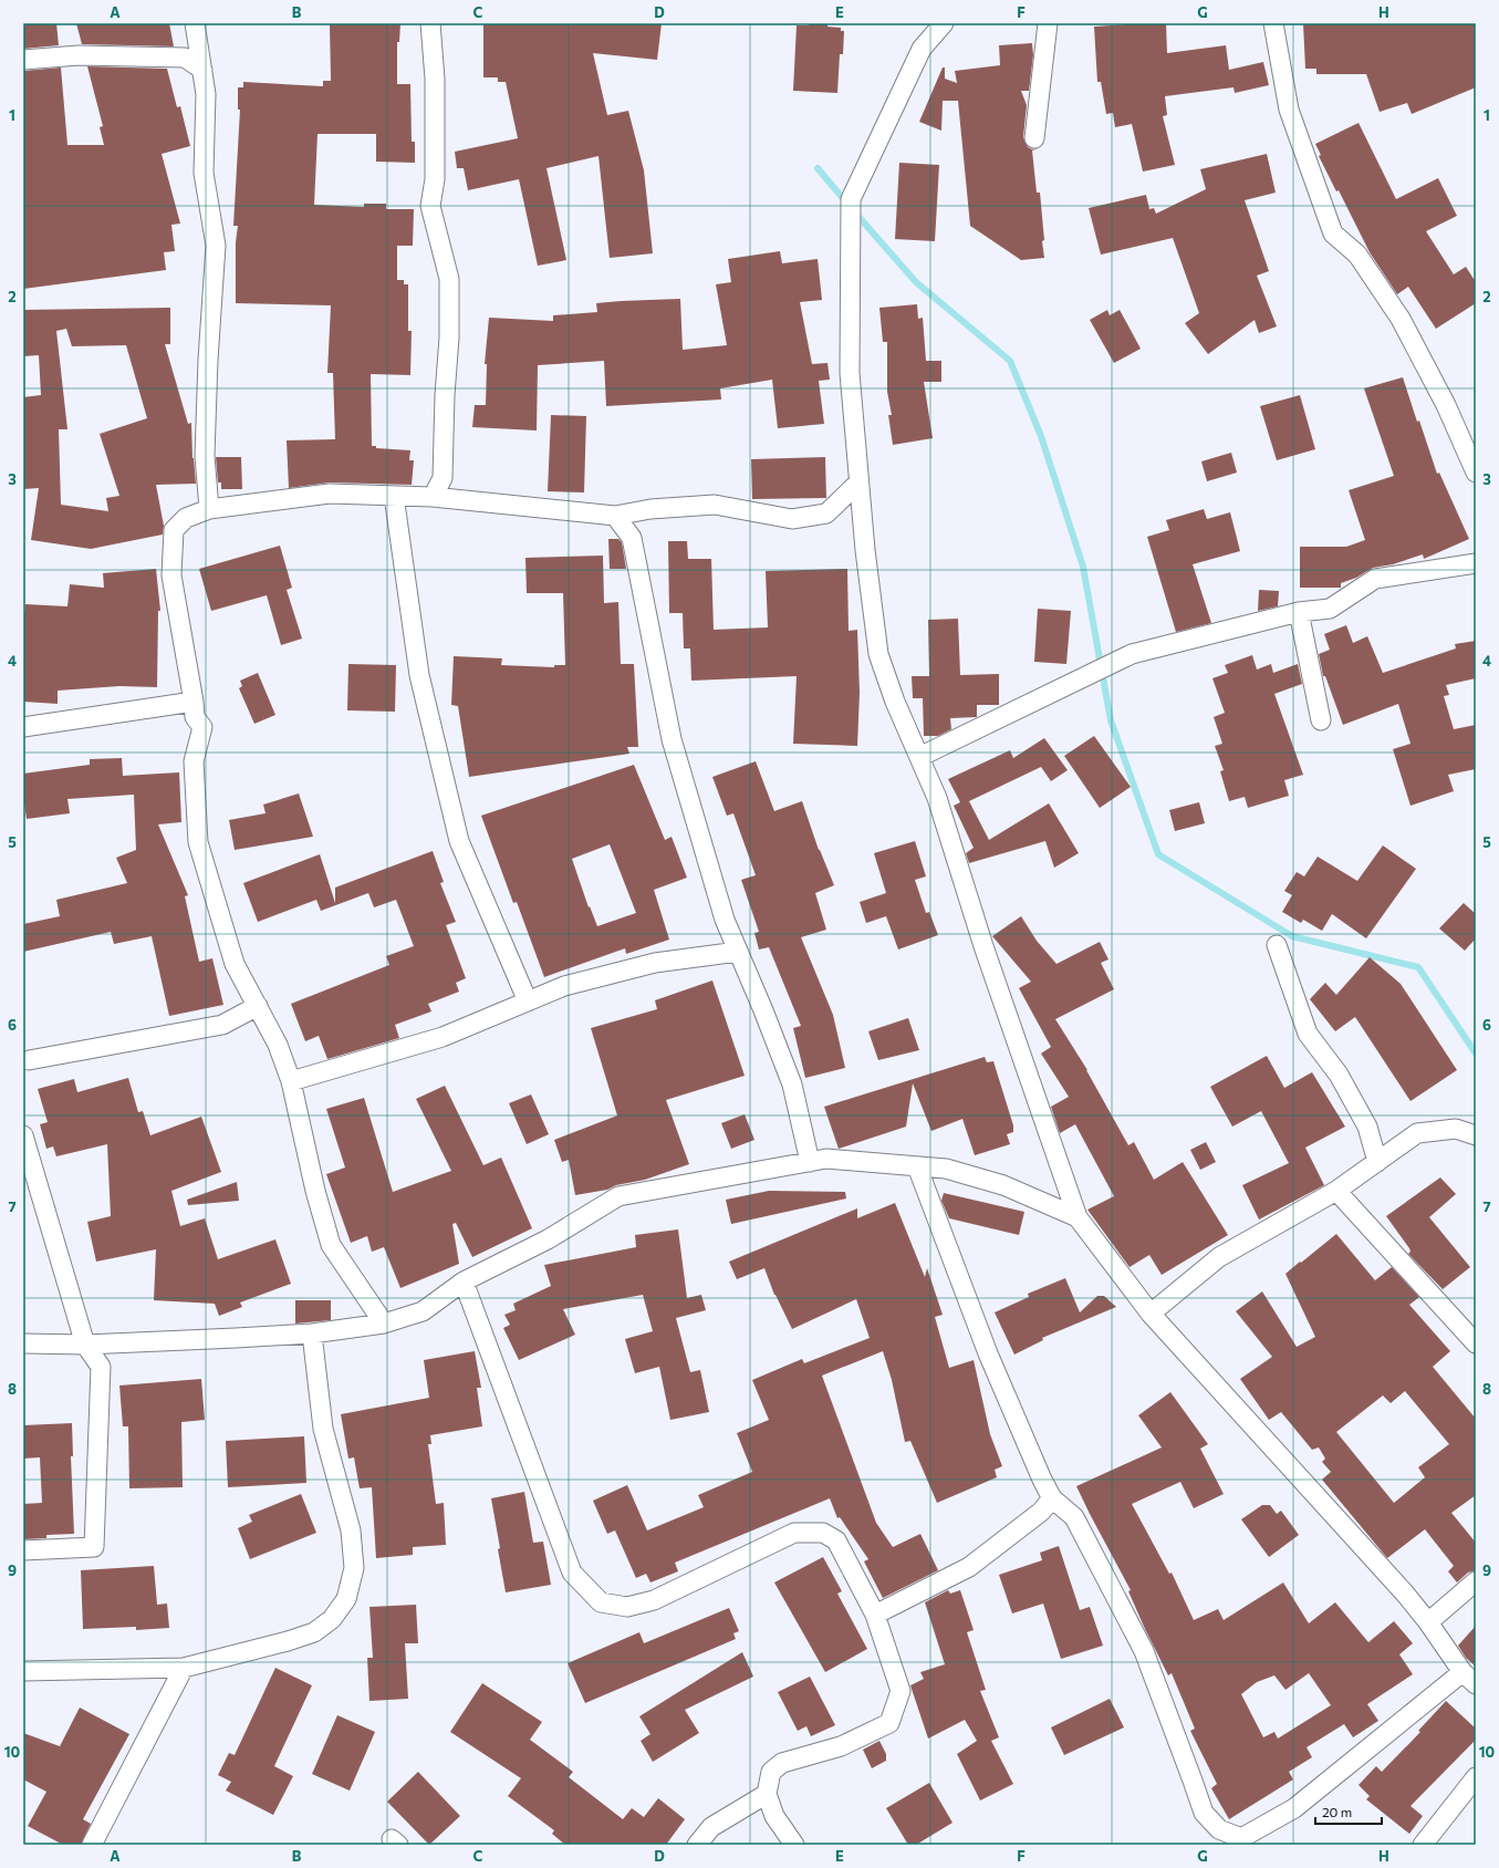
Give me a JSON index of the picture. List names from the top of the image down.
{
  "scale_bar": "20 m",
  "grid": {
    "columns": [
      "A",
      "B",
      "C",
      "D",
      "E",
      "F",
      "G",
      "H"
    ],
    "rows": [
      "1",
      "2",
      "3",
      "4",
      "5",
      "6",
      "7",
      "8",
      "9",
      "10"
    ]
  }
}
